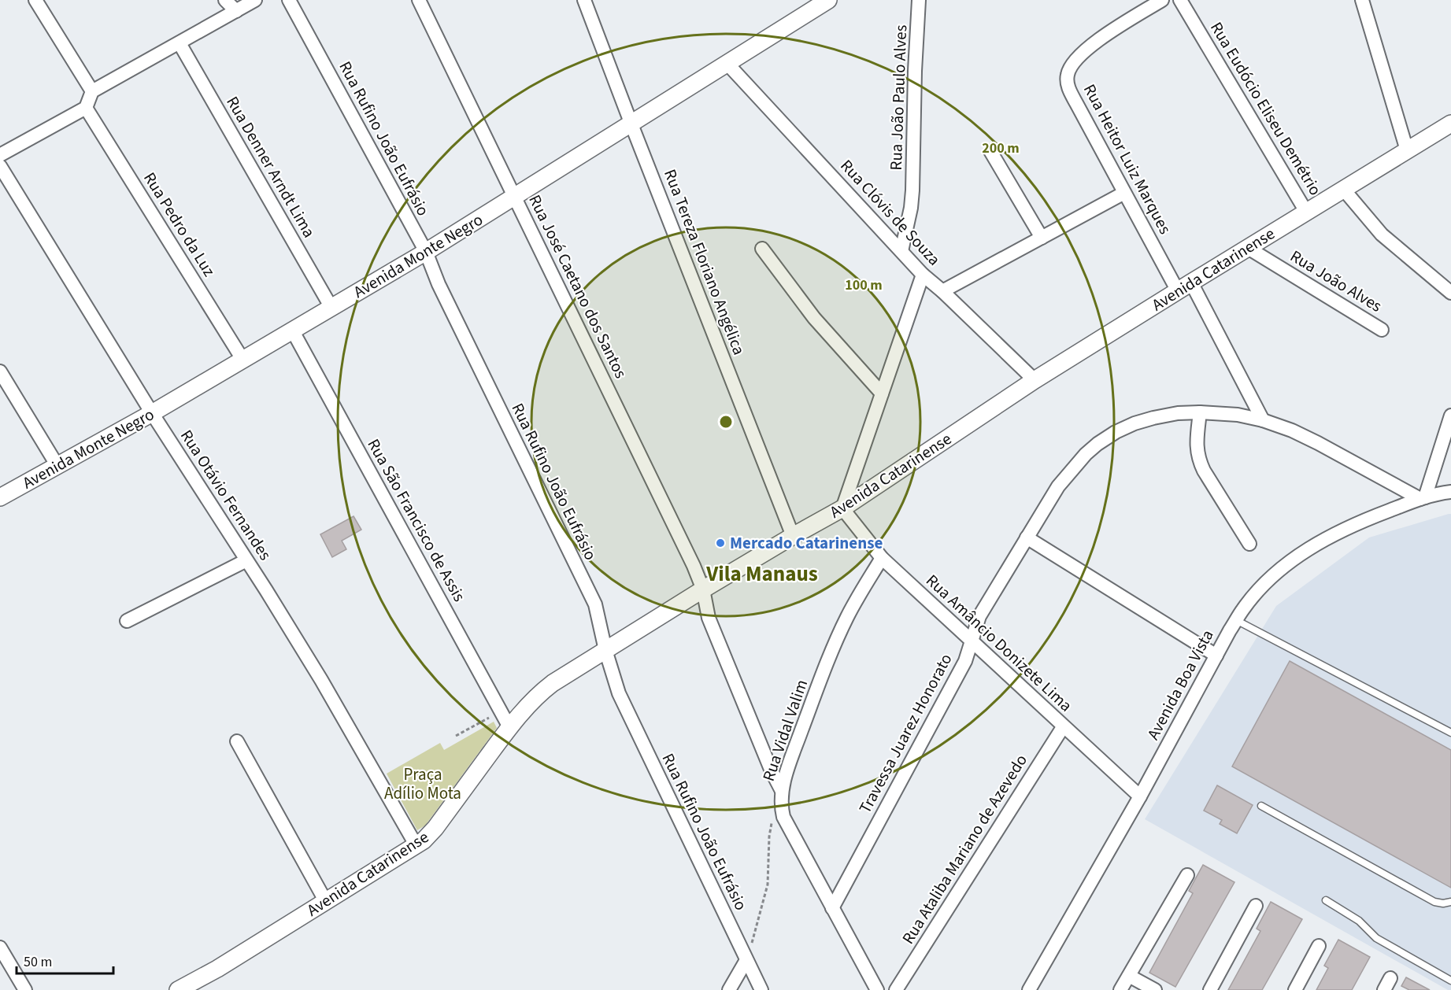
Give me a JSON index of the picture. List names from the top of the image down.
{
  "streets": {
    "street": [
      "Rua João Paulo Alves",
      "Rua Eudócio Eliseu Demétrio",
      "Rua Rufino João Eufrásio",
      "Rua Heitor Luiz Marques",
      "Rua Denner Arndt Lima",
      "Rua Clóvis de Souza",
      "Rua Pedro da Luz",
      "Avenida Monte Negro",
      "Rua Tereza Floriano Angélica",
      "Avenida Catarinense",
      "Rua João Alves",
      "Rua José Caetano dos Santos",
      "Rua Otávio Fernandes",
      "Rua São Francisco de Assis",
      "Rua Amâncio Donizete Lima",
      "Avenida Boa Vista",
      "Rua Vidal Valim",
      "Travessa Juarez Honorato",
      "Rua Ataliba Mariano de Azevedo"
    ]
  },
  "crossings": [
    ["Rua João Paulo Alves", "Rua Clóvis de Souza"],
    ["Rua Eudócio Eliseu Demétrio", "Avenida Catarinense"],
    ["Rua Rufino João Eufrásio", "Avenida Monte Negro"],
    ["Rua Rufino João Eufrásio", "Avenida Catarinense"],
    ["Rua Heitor Luiz Marques", "Avenida Catarinense"],
    ["Rua Heitor Luiz Marques", "Travessa Juarez Honorato"],
    ["Rua Denner Arndt Lima", "Avenida Monte Negro"],
    ["Rua Clóvis de Souza", "Avenida Monte Negro"],
    ["Rua Clóvis de Souza", "Avenida Catarinense"],
    ["Rua Pedro da Luz", "Avenida Monte Negro"],
    ["Avenida Monte Negro", "Rua Tereza Floriano Angélica"],
    ["Avenida Monte Negro", "Rua José Caetano dos Santos"],
    ["Avenida Monte Negro", "Rua Otávio Fernandes"],
    ["Avenida Monte Negro", "Rua São Francisco de Assis"],
    ["Rua Tereza Floriano Angélica", "Avenida Catarinense"],
    ["Avenida Catarinense", "Rua João Alves"],
    ["Avenida Catarinense", "Rua José Caetano dos Santos"],
    ["Avenida Catarinense", "Rua Otávio Fernandes"],
    ["Avenida Catarinense", "Rua São Francisco de Assis"],
    ["Avenida Catarinense", "Rua Amâncio Donizete Lima"],
    ["Rua José Caetano dos Santos", "Rua Vidal Valim"],
    ["Rua Amâncio Donizete Lima", "Avenida Boa Vista"],
    ["Rua Amâncio Donizete Lima", "Rua Vidal Valim"],
    ["Rua Amâncio Donizete Lima", "Travessa Juarez Honorato"],
    ["Rua Amâncio Donizete Lima", "Rua Ataliba Mariano de Azevedo"],
    ["Avenida Boa Vista", "Travessa Juarez Honorato"],
    ["Rua Vidal Valim", "Travessa Juarez Honorato"]
  ],
  "districts": ["Vila Manaus"],
  "parks": ["Praça Adílio Mota"],
  "places": ["Mercado Catarinense"],
  "scale_bar": "50 m",
  "rings": ["200 m", "100 m"]
}
